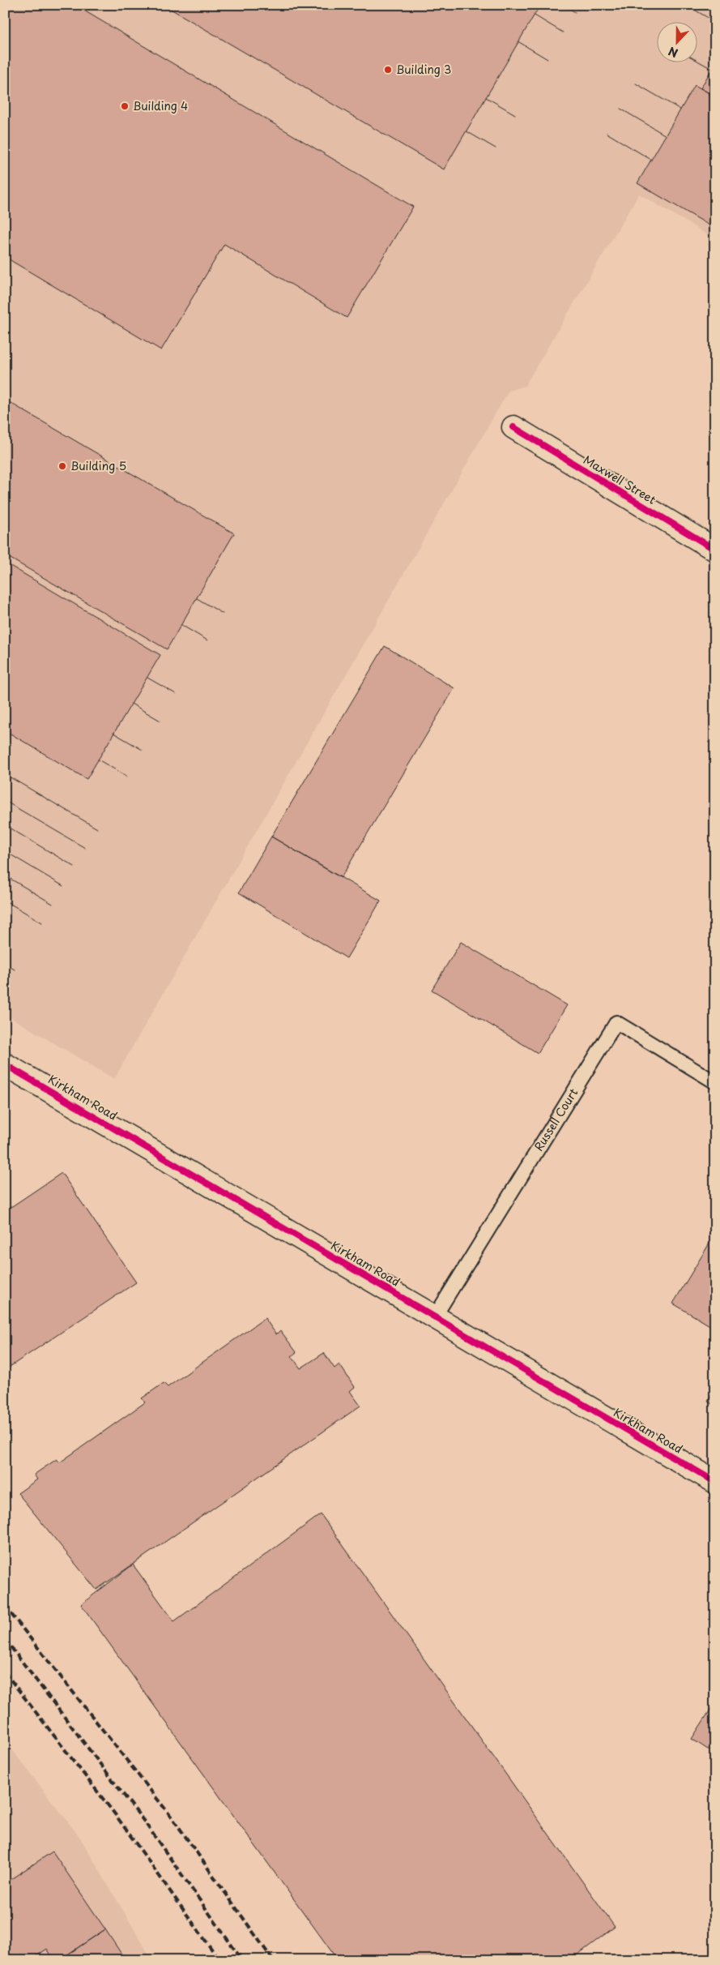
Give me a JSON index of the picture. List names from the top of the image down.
{
  "streets": {
    "street": ["Maxwell Street", "Kirkham Road"],
    "lane": ["Russell Court"]
  },
  "crossings": [
    ["Kirkham Road", "Russell Court"]
  ],
  "places": ["Building 3", "Building 4", "Building 5"],
  "north": "bottom"
}
